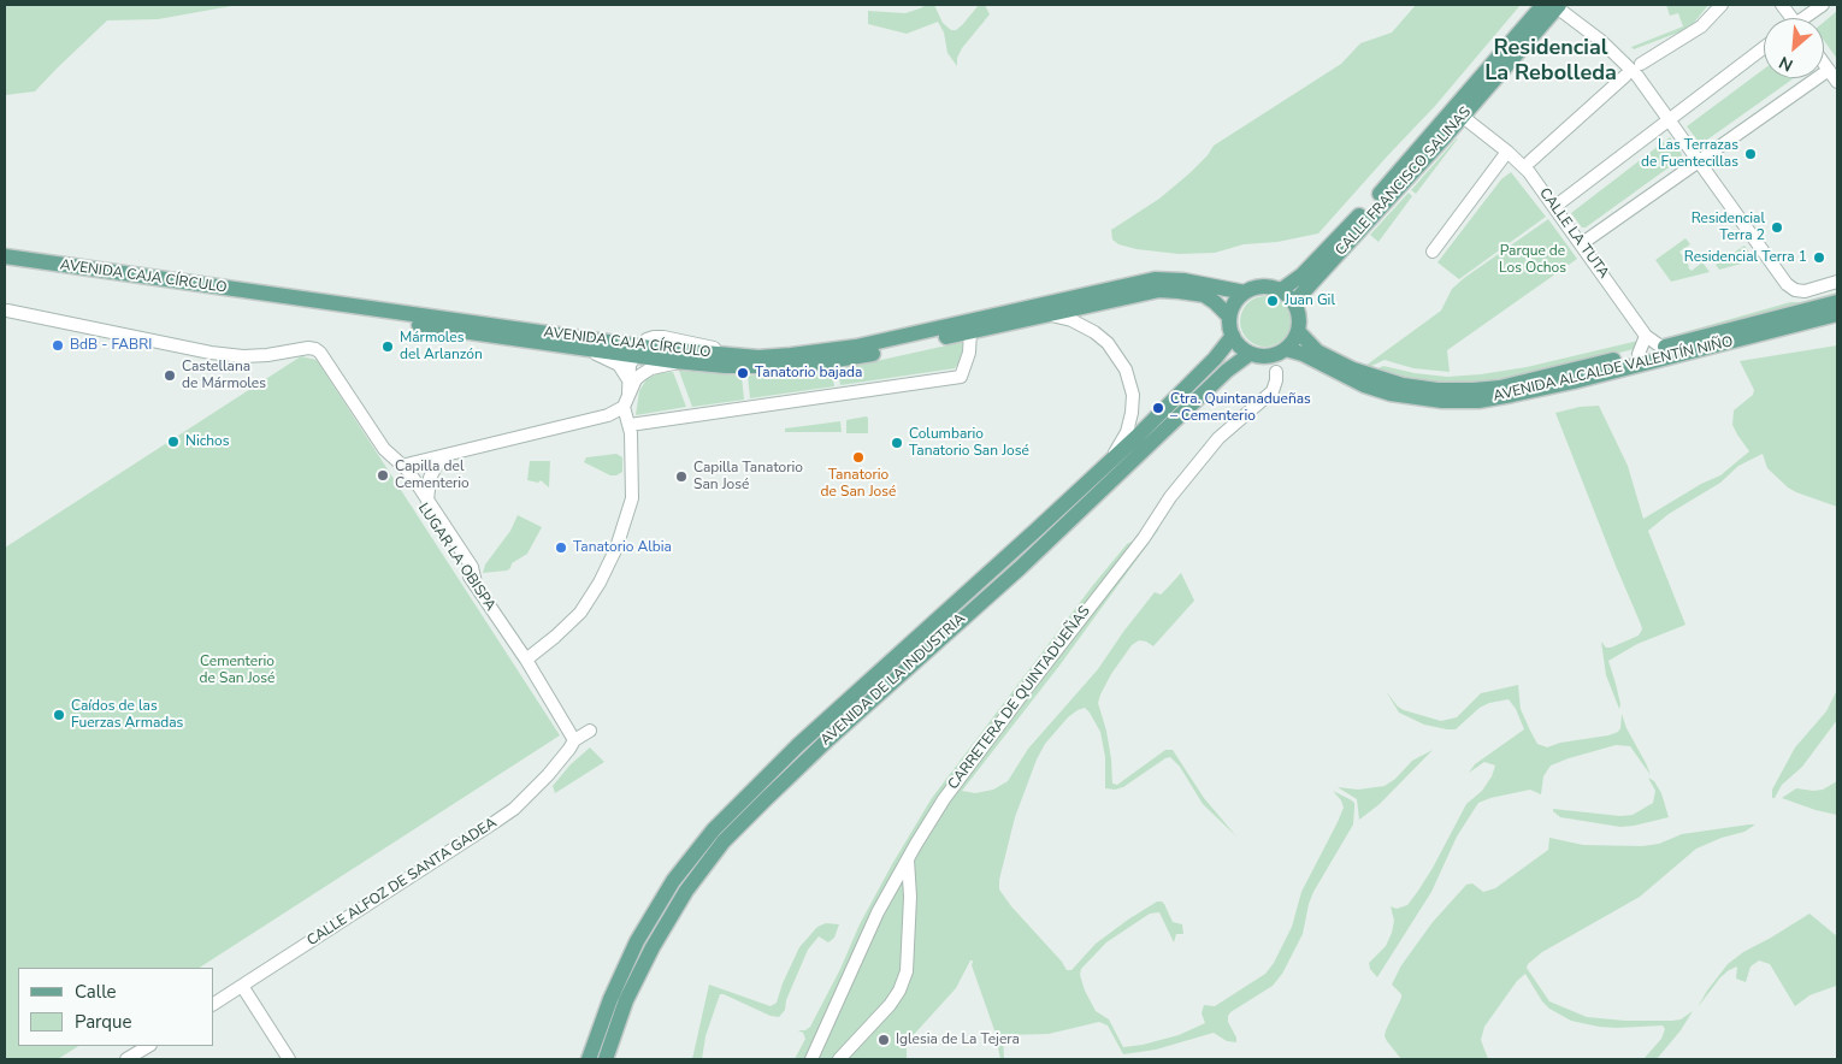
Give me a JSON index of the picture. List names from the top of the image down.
{
  "streets": {
    "main road": [
      "CALLE FRANCISCO SALINAS",
      "AVENIDA CAJA CÍRCULO",
      "AVENIDA ALCALDE VALENTÍN NIÑO",
      "AVENIDA DE LA INDUSTRIA"
    ],
    "street": [
      "CALLE LA TUTA",
      "LUGAR LA OBISPA",
      "CARRETERA DE QUINTADUEÑAS",
      "CALLE ALFOZ DE SANTA GADEA"
    ]
  },
  "crossings": [
    ["CALLE FRANCISCO SALINAS", "CALLE LA TUTA"],
    ["CALLE FRANCISCO SALINAS", "AVENIDA CAJA CÍRCULO"],
    ["CALLE FRANCISCO SALINAS", "AVENIDA ALCALDE VALENTÍN NIÑO"],
    ["CALLE FRANCISCO SALINAS", "AVENIDA DE LA INDUSTRIA"],
    ["CALLE LA TUTA", "AVENIDA ALCALDE VALENTÍN NIÑO"],
    ["AVENIDA CAJA CÍRCULO", "AVENIDA ALCALDE VALENTÍN NIÑO"],
    ["AVENIDA CAJA CÍRCULO", "AVENIDA DE LA INDUSTRIA"],
    ["AVENIDA ALCALDE VALENTÍN NIÑO", "AVENIDA DE LA INDUSTRIA"],
    ["LUGAR LA OBISPA", "CALLE ALFOZ DE SANTA GADEA"]
  ],
  "districts": ["Residencial La Rebolleda"],
  "parks": ["Parque de Los Ochos", "Cementerio de San José"],
  "places": [
    "Las Terrazas de Fuentecillas",
    "Residencial Terra 2",
    "Residencial Terra 1",
    "Juan Gil",
    "BdB - FABRI",
    "Mármoles del Arlanzón",
    "Tanatorio bajada",
    "Castellana de Mármoles",
    "Ctra. Quintanadueñas – Cementerio",
    "Nichos",
    "Columbario Tanatorio San José",
    "Tanatorio de San José",
    "Capilla del Cementerio",
    "Capilla Tanatorio San José",
    "Tanatorio Albia",
    "Caídos de las Fuerzas Armadas",
    "Iglesia de La Tejera"
  ],
  "legend": ["Calle", "Parque"],
  "north": "bottom left"
}
